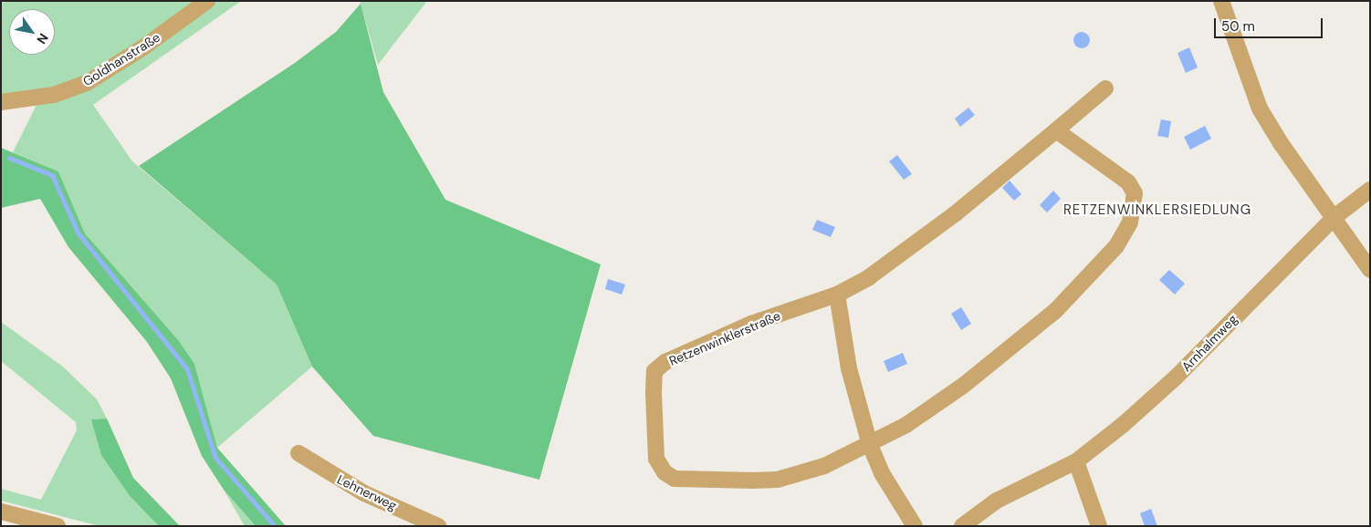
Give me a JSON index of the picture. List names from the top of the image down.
{
  "streets": {
    "street": [
      "Goldhanstraße",
      "Retzenwinklerstraße",
      "Arnhalmweg",
      "Lehnerweg"
    ]
  },
  "districts": ["RETZENWINKLERSIEDLUNG"],
  "scale_bar": "50 m",
  "north": "bottom right"
}
